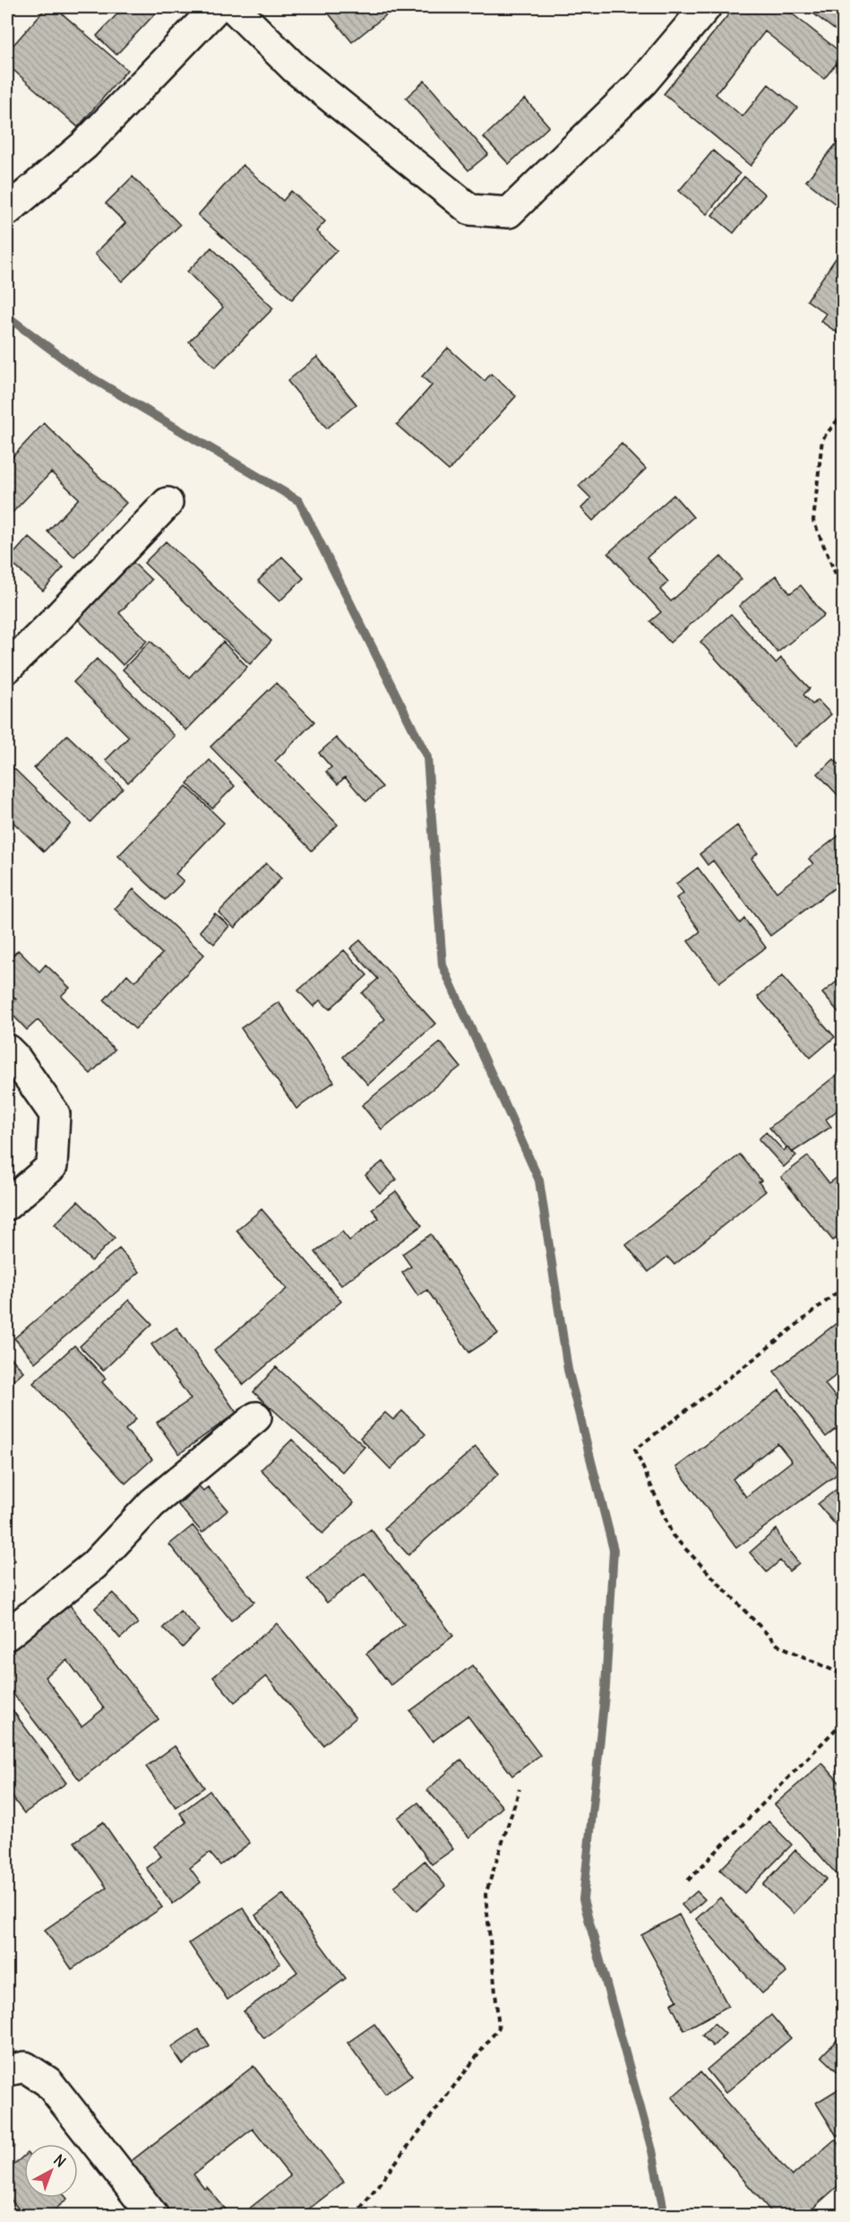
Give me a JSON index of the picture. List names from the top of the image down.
{
  "north": "top right"
}
